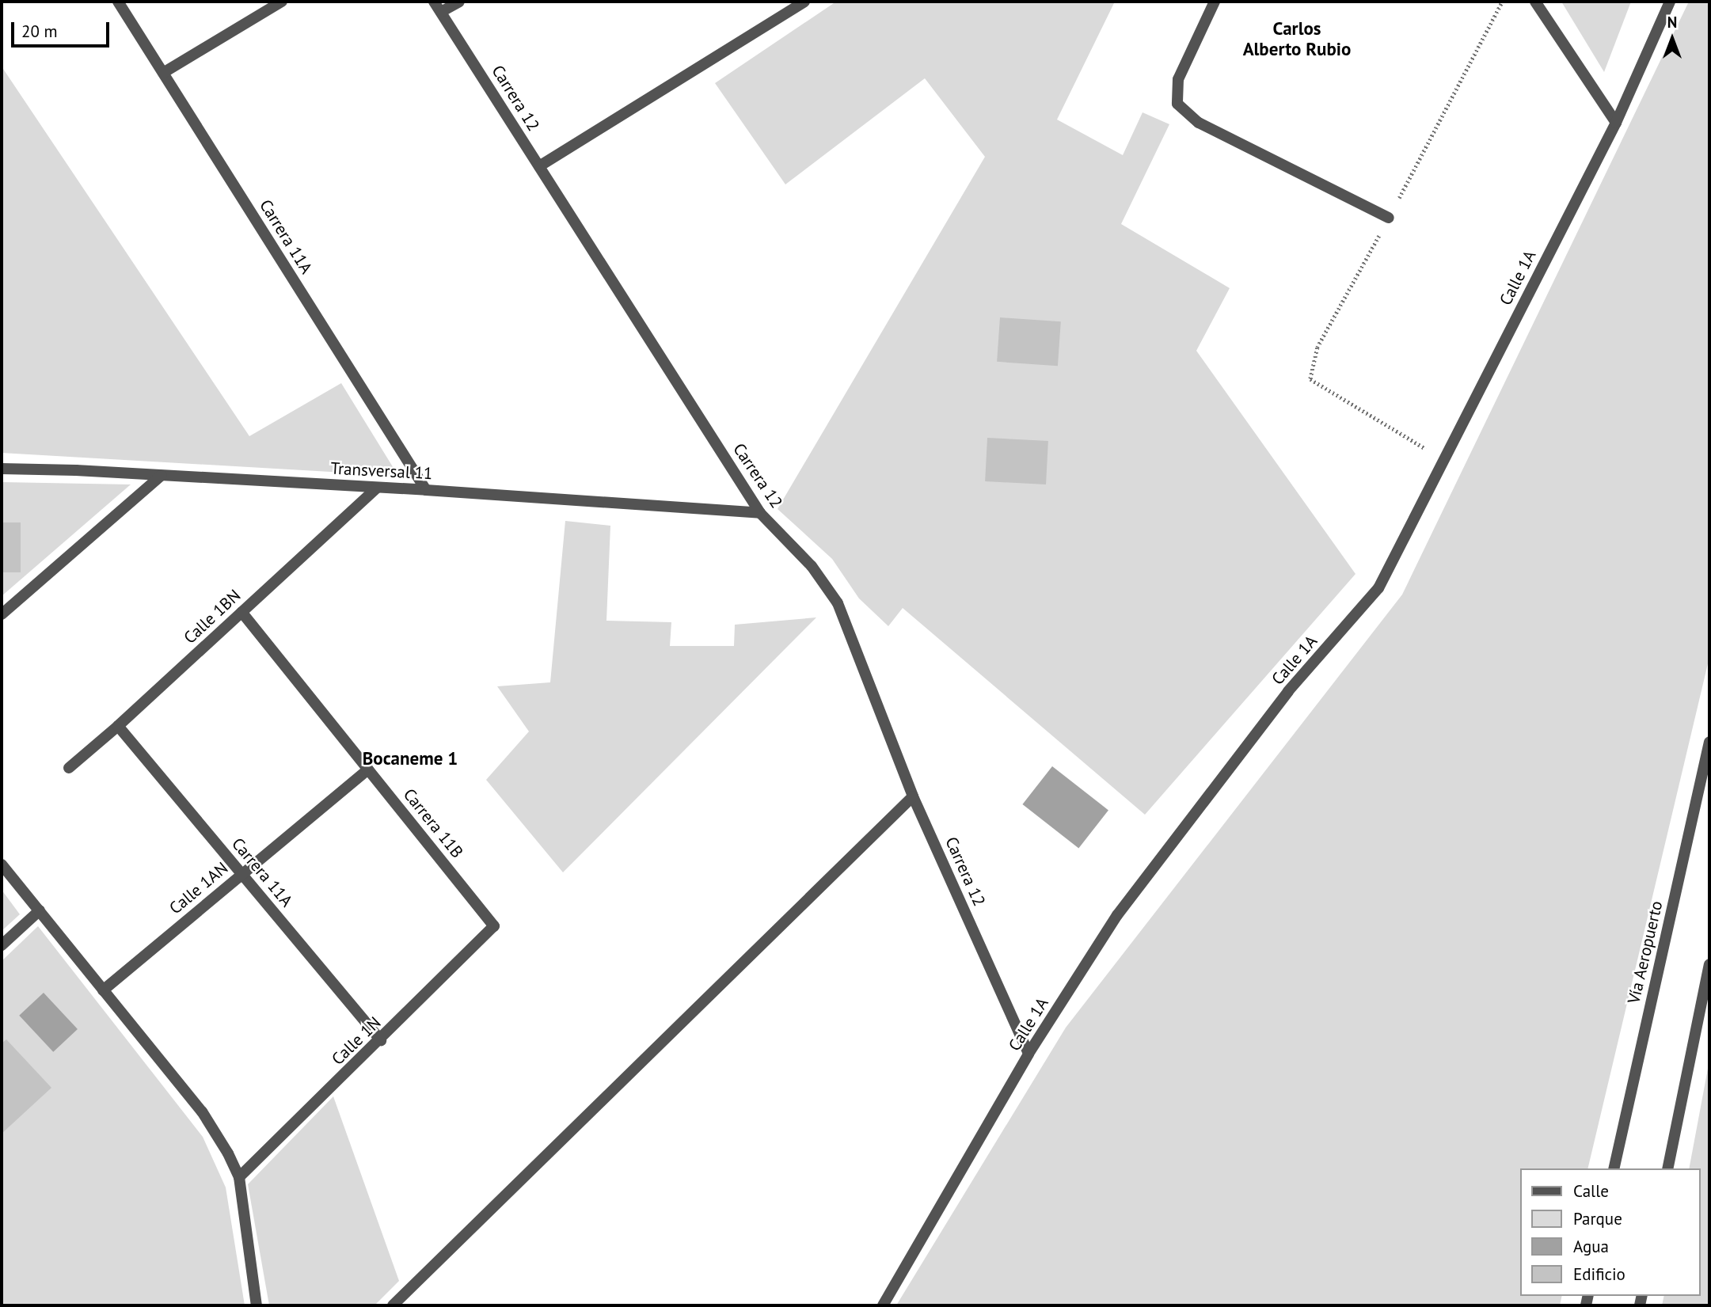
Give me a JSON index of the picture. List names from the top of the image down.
{
  "streets": {
    "street": [
      "Carrera 12",
      "Carrera 11A",
      "Calle 1A",
      "Transversal 11",
      "Calle 1BN",
      "Carrera 11B",
      "Calle 1AN",
      "Vía Aeropuerto",
      "Calle 1N"
    ]
  },
  "crossings": [
    ["Carrera 12", "Calle 1A"],
    ["Carrera 12", "Transversal 11"],
    ["Carrera 11A", "Transversal 11"],
    ["Carrera 11A", "Calle 1BN"],
    ["Carrera 11A", "Calle 1AN"],
    ["Carrera 11A", "Calle 1N"],
    ["Transversal 11", "Calle 1BN"],
    ["Calle 1BN", "Carrera 11B"],
    ["Carrera 11B", "Calle 1AN"],
    ["Carrera 11B", "Calle 1N"]
  ],
  "districts": ["Carlos Alberto Rubio", "Bocaneme 1"],
  "legend": [
    "Calle",
    "Parque",
    "Agua",
    "Edificio"
  ],
  "scale_bar": "20 m",
  "north": "top"
}
